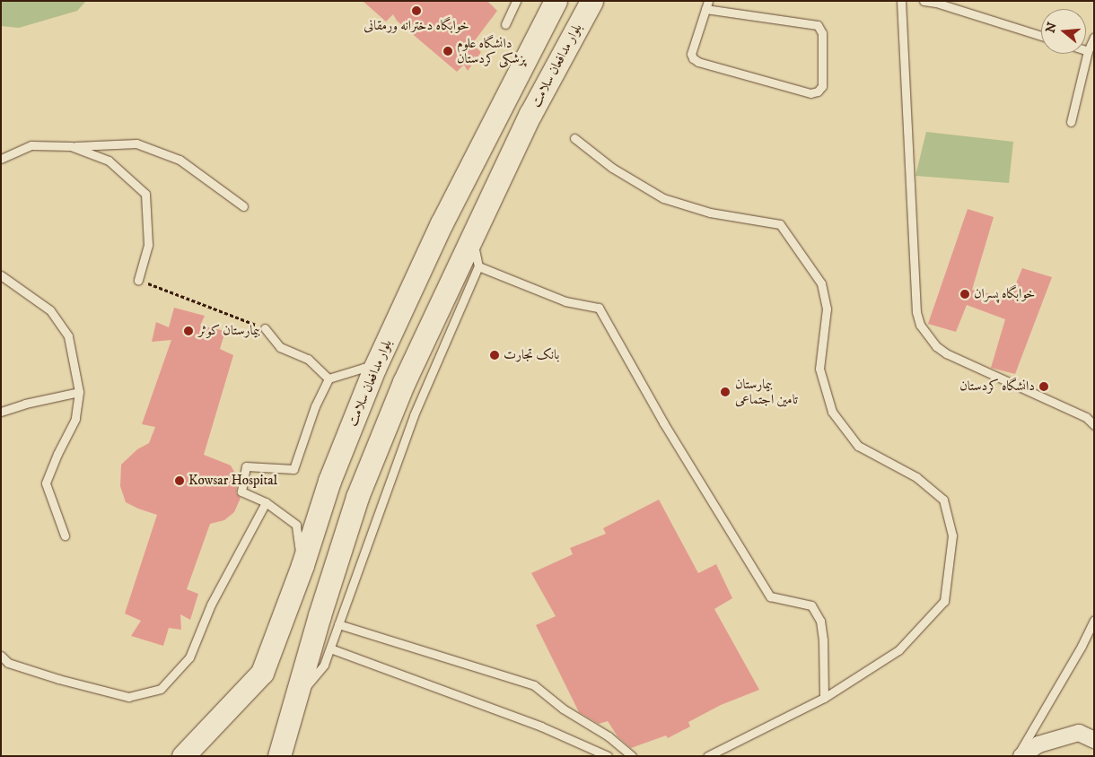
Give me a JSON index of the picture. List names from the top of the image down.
{
  "streets": {
    "main road": ["بلوار مدافعان سلامت"]
  },
  "places": [
    "خوابگاه دخترانه ورمقانی",
    "دانشگاه علوم پزشکی کردستان",
    "خوابگاه پسران",
    "بیمارستان کوثر",
    "بانک تجارت",
    "دانشگاه کردستان",
    "بیمارستان تامین اجتماعی",
    "Kowsar Hospital"
  ],
  "north": "left"
}
